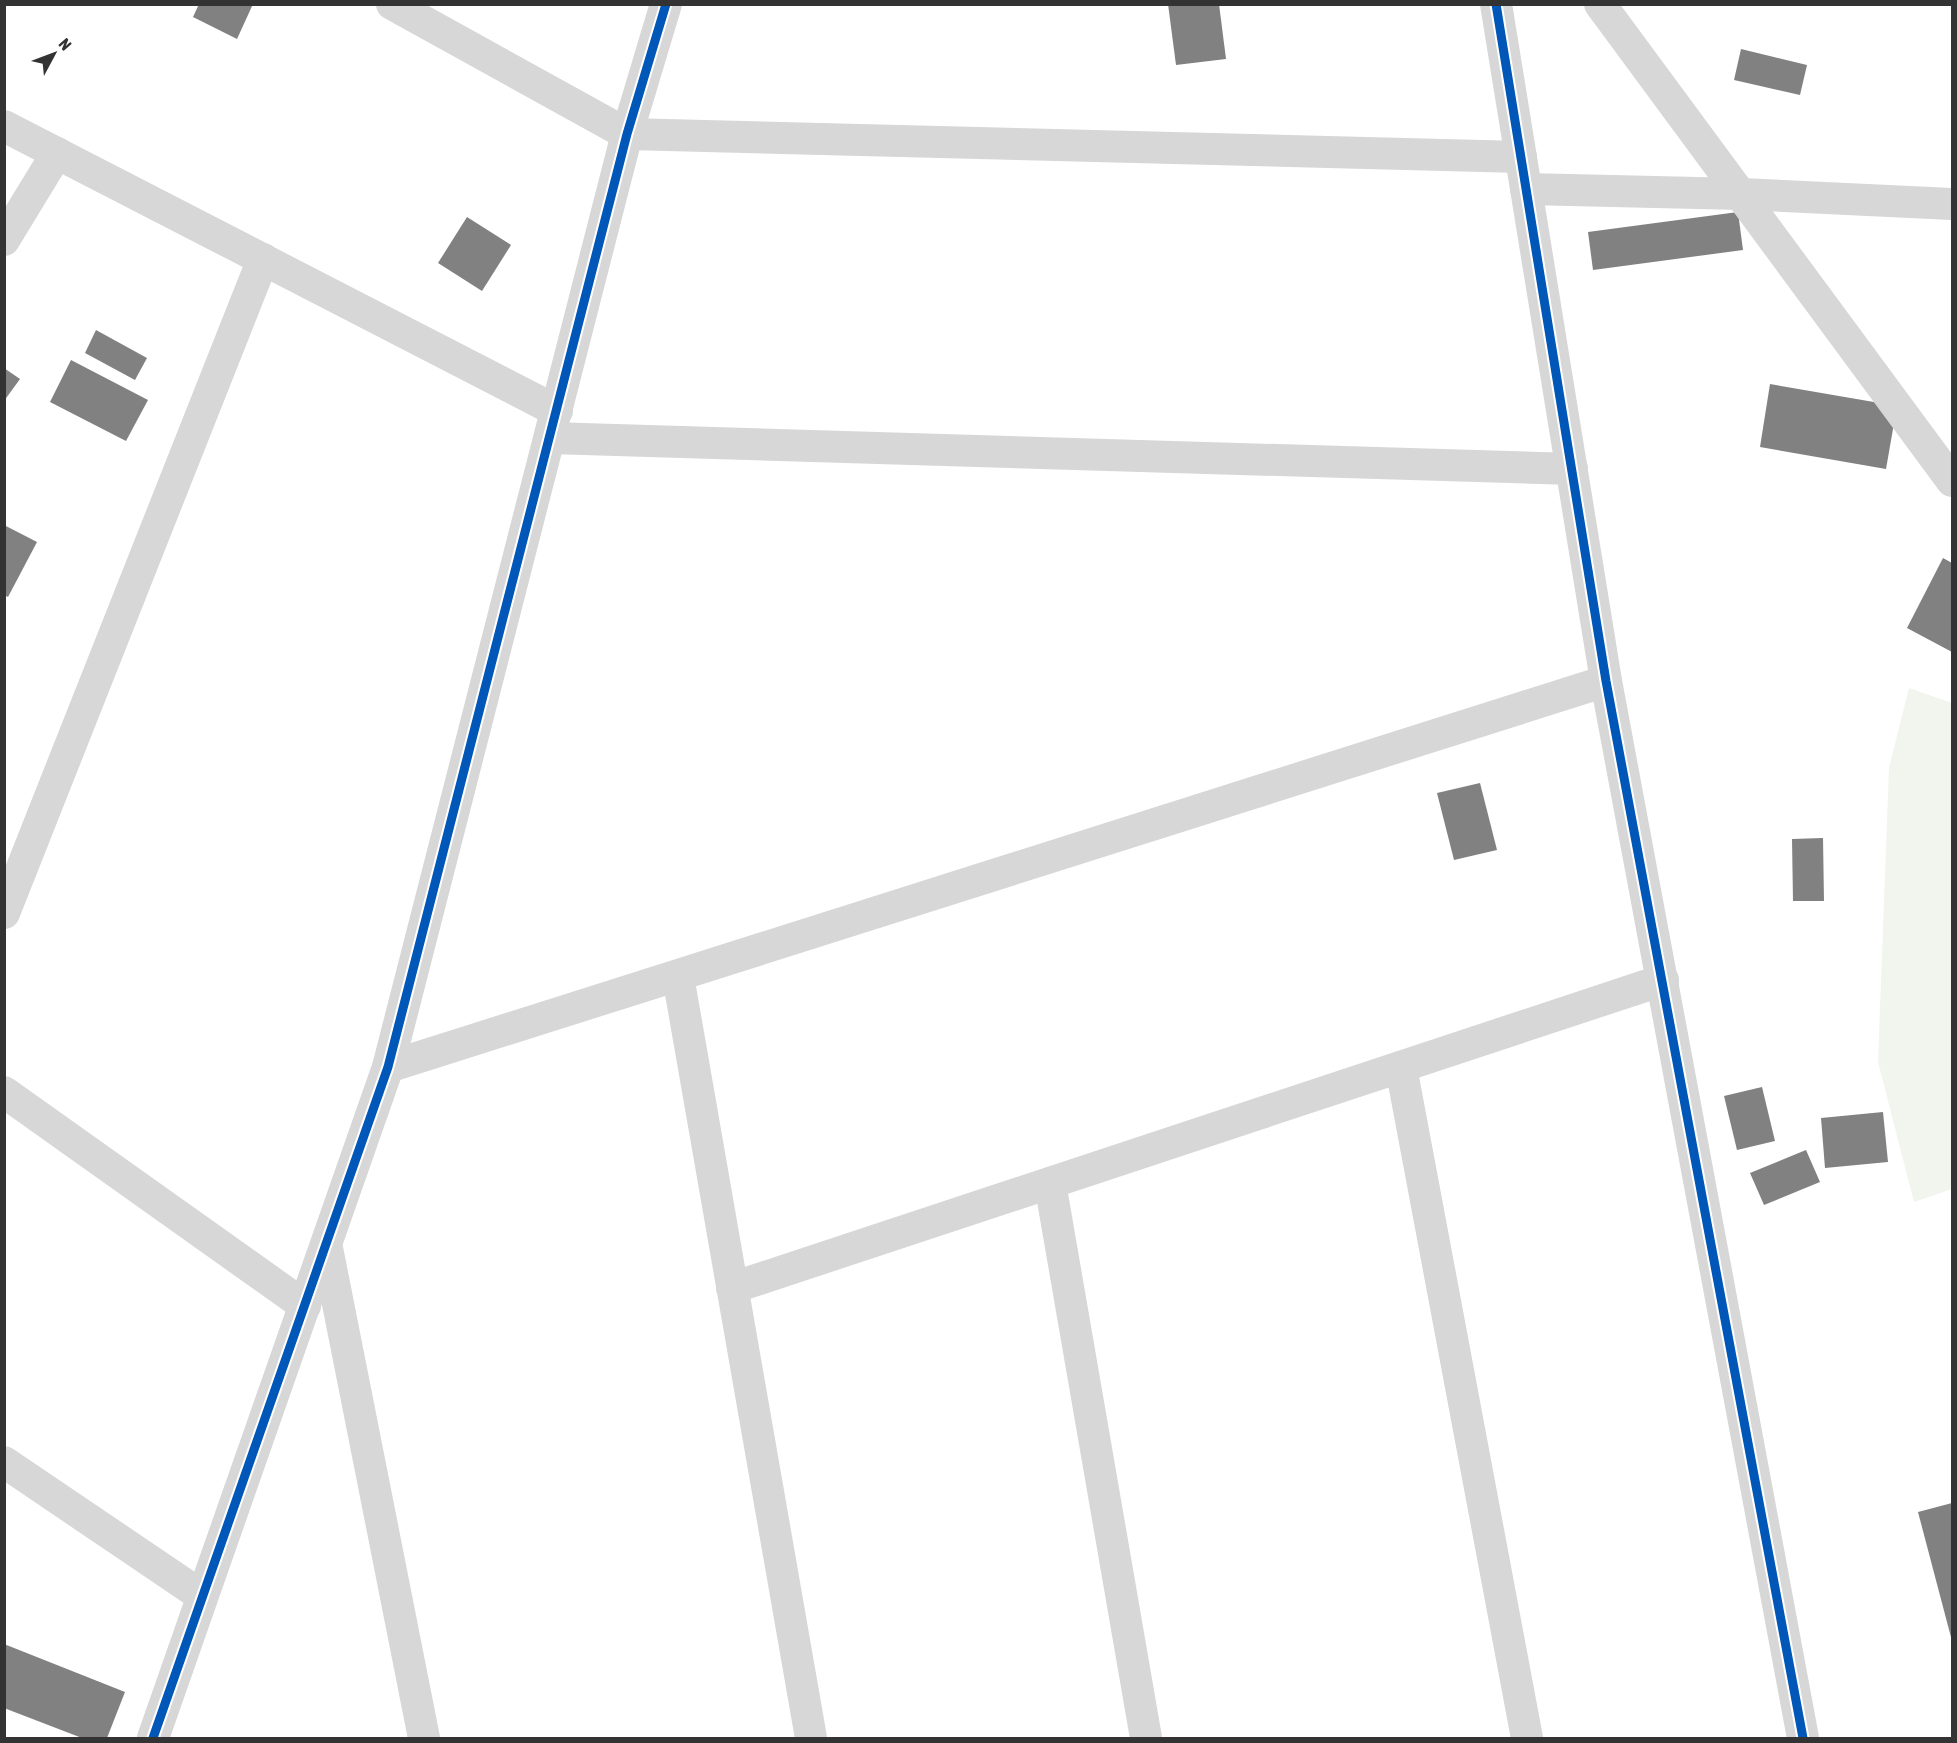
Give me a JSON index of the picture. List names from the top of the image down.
{
  "north": "top right"
}
